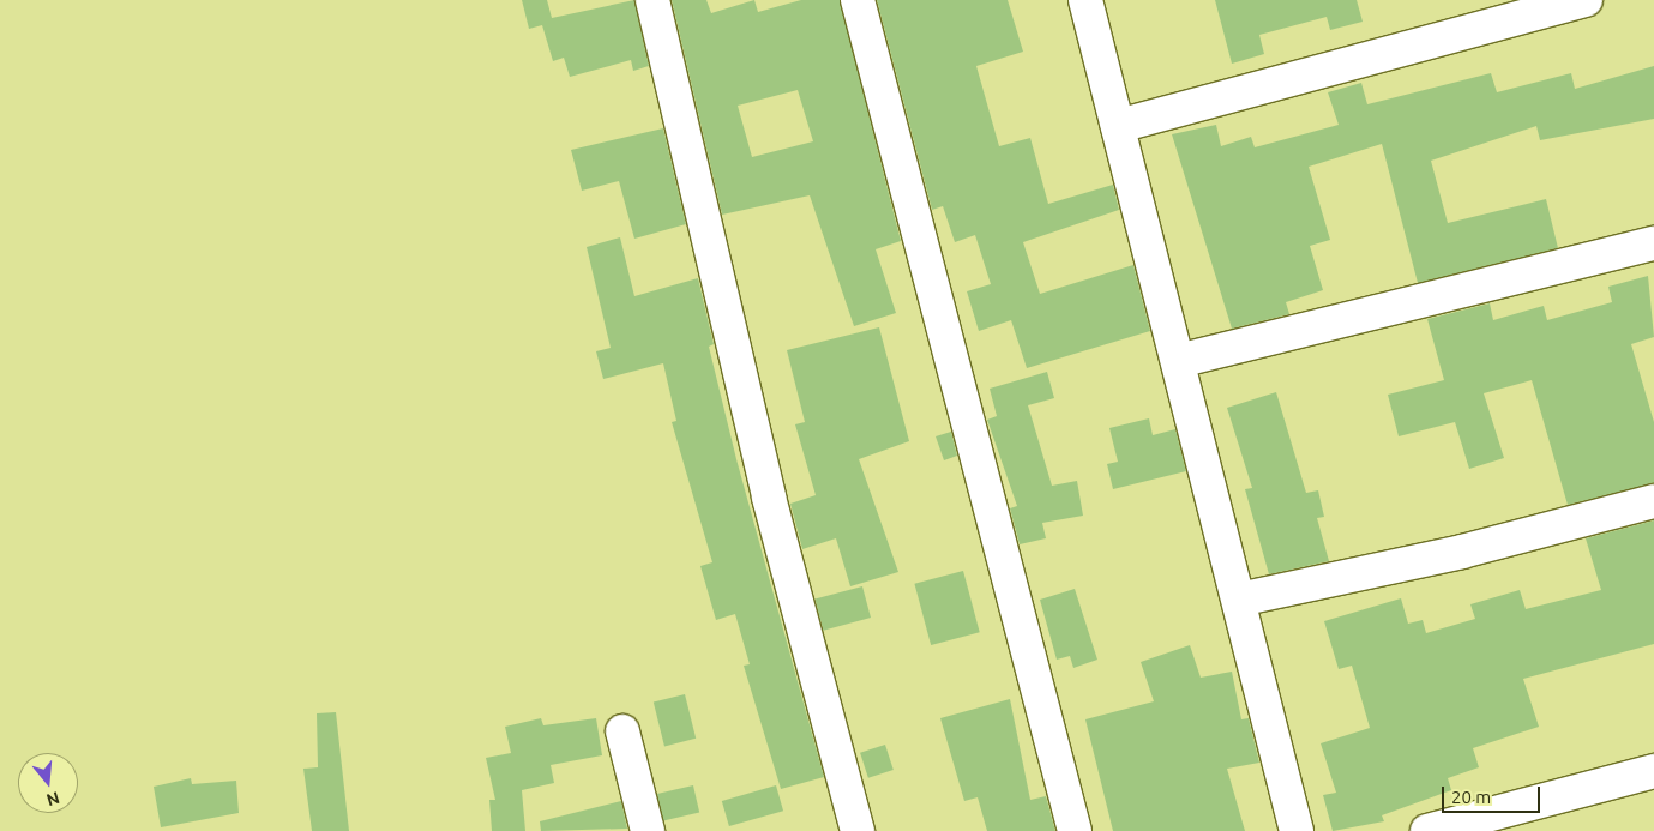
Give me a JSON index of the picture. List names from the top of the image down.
{
  "scale_bar": "20 m",
  "north": "bottom"
}
